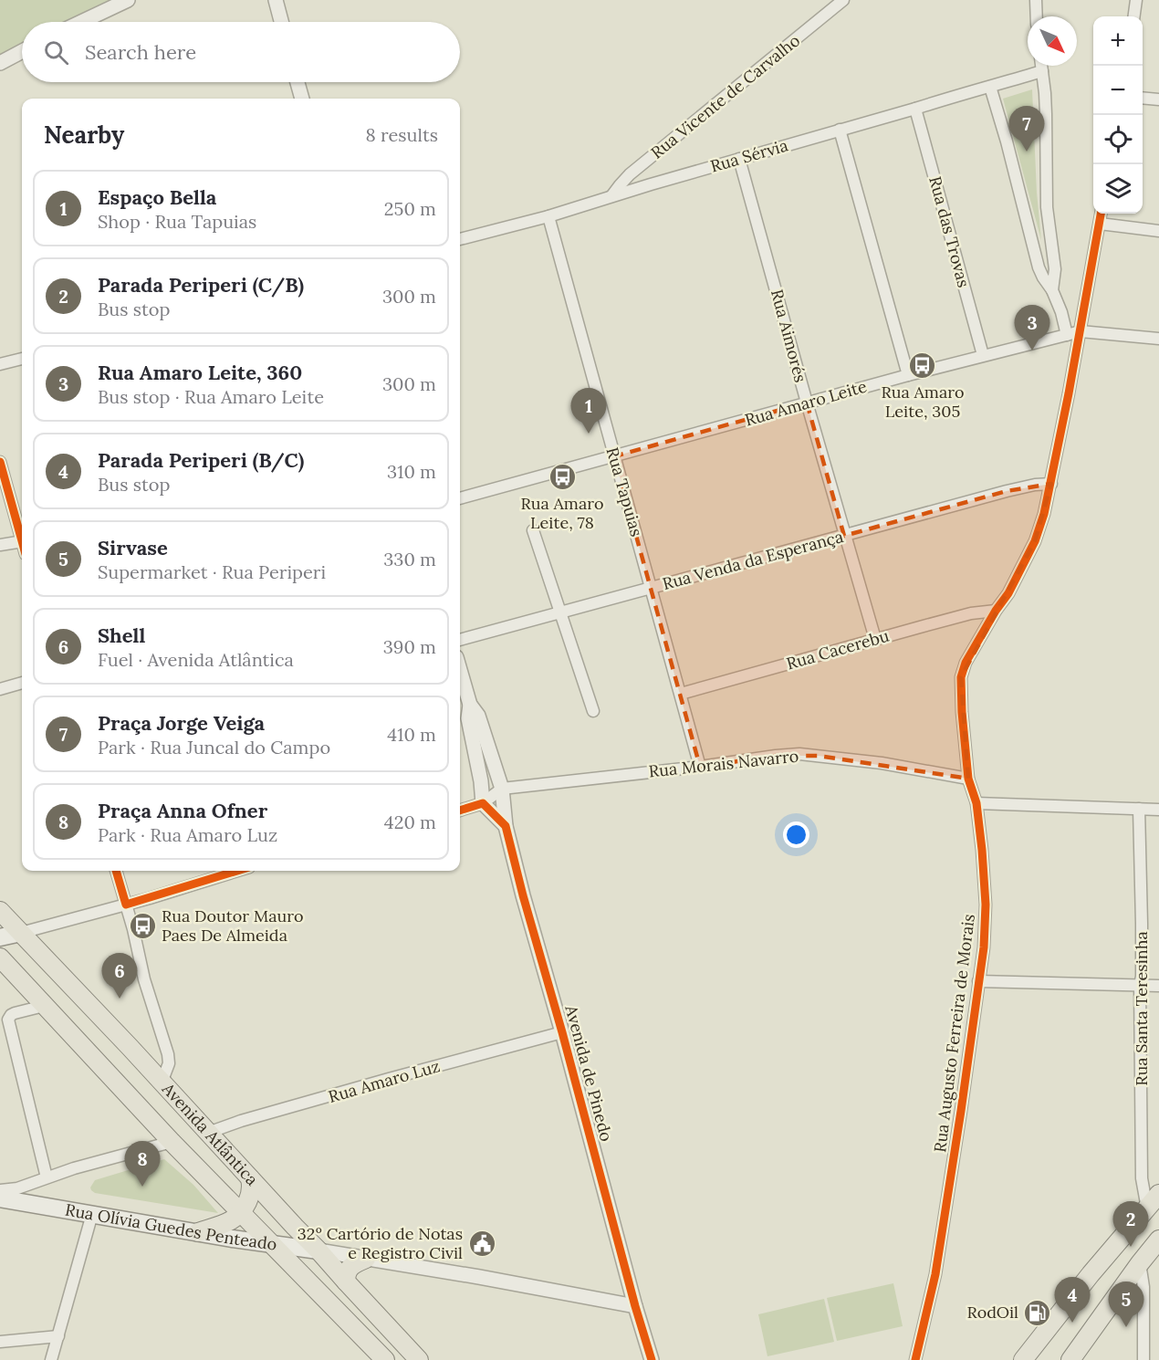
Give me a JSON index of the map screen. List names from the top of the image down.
{
  "streets": {
    "main road": ["Avenida Atlântica", "Rua Olívia Guedes Penteado"],
    "street": [
      "Rua Vicente de Carvalho",
      "Rua Sérvia",
      "Rua das Trovas",
      "Rua Aimorés",
      "Rua Amaro Leite",
      "Rua Tapuias",
      "Rua Venda da Esperança",
      "Rua Cacerebu",
      "Rua Morais Navarro",
      "Rua Santa Teresinha",
      "Rua Augusto Ferreira de Morais",
      "Avenida de Pinedo",
      "Rua Amaro Luz"
    ]
  },
  "crossings": [
    ["Rua Vicente de Carvalho", "Rua Sérvia"],
    ["Rua Sérvia", "Rua das Trovas"],
    ["Rua Sérvia", "Rua Aimorés"],
    ["Rua Sérvia", "Rua Tapuias"],
    ["Rua das Trovas", "Rua Amaro Leite"],
    ["Rua Aimorés", "Rua Amaro Leite"],
    ["Rua Aimorés", "Rua Venda da Esperança"],
    ["Rua Aimorés", "Rua Cacerebu"],
    ["Rua Amaro Leite", "Rua Tapuias"],
    ["Rua Amaro Leite", "Rua Augusto Ferreira de Morais"],
    ["Rua Tapuias", "Rua Venda da Esperança"],
    ["Rua Tapuias", "Rua Cacerebu"],
    ["Rua Tapuias", "Rua Morais Navarro"],
    ["Rua Venda da Esperança", "Rua Augusto Ferreira de Morais"],
    ["Rua Cacerebu", "Rua Augusto Ferreira de Morais"],
    ["Rua Morais Navarro", "Rua Augusto Ferreira de Morais"],
    ["Rua Morais Navarro", "Avenida de Pinedo"],
    ["Avenida de Pinedo", "Rua Amaro Luz"],
    ["Avenida de Pinedo", "Rua Olívia Guedes Penteado"],
    ["Rua Amaro Luz", "Avenida Atlântica"],
    ["Avenida Atlântica", "Rua Olívia Guedes Penteado"]
  ],
  "places": {
    "bus stop": ["Rua Amaro Leite, 305", "Rua Amaro Leite, 78", "Rua Doutor Mauro Paes De Almeida"],
    "public building": ["32º Cartório de Notas e Registro Civil"],
    "fuel station": ["RodOil"]
  },
  "north": "bottom right",
  "page": {
    "map_buttons": ["+", "−"],
    "search": "Search here",
    "heading": ["Nearby", "8 results"],
    "pins": [
      "7",
      "3",
      "1",
      "6",
      "8",
      "2",
      "4",
      "5"
    ],
    "list": [
      {
        "mark": "1",
        "name": "Espaço Bella",
        "note": "Shop · Rua Tapuias",
        "value": "250 m"
      },
      {
        "mark": "2",
        "name": "Parada Periperi (C/B)",
        "note": "Bus stop",
        "value": "300 m"
      },
      {
        "mark": "3",
        "name": "Rua Amaro Leite, 360",
        "note": "Bus stop · Rua Amaro Leite",
        "value": "300 m"
      },
      {
        "mark": "4",
        "name": "Parada Periperi (B/C)",
        "note": "Bus stop",
        "value": "310 m"
      },
      {
        "mark": "5",
        "name": "Sirvase",
        "note": "Supermarket · Rua Periperi",
        "value": "330 m"
      },
      {
        "mark": "6",
        "name": "Shell",
        "note": "Fuel · Avenida Atlântica",
        "value": "390 m"
      },
      {
        "mark": "7",
        "name": "Praça Jorge Veiga",
        "note": "Park · Rua Juncal do Campo",
        "value": "410 m"
      },
      {
        "mark": "8",
        "name": "Praça Anna Ofner",
        "note": "Park · Rua Amaro Luz",
        "value": "420 m"
      }
    ]
  }
}
